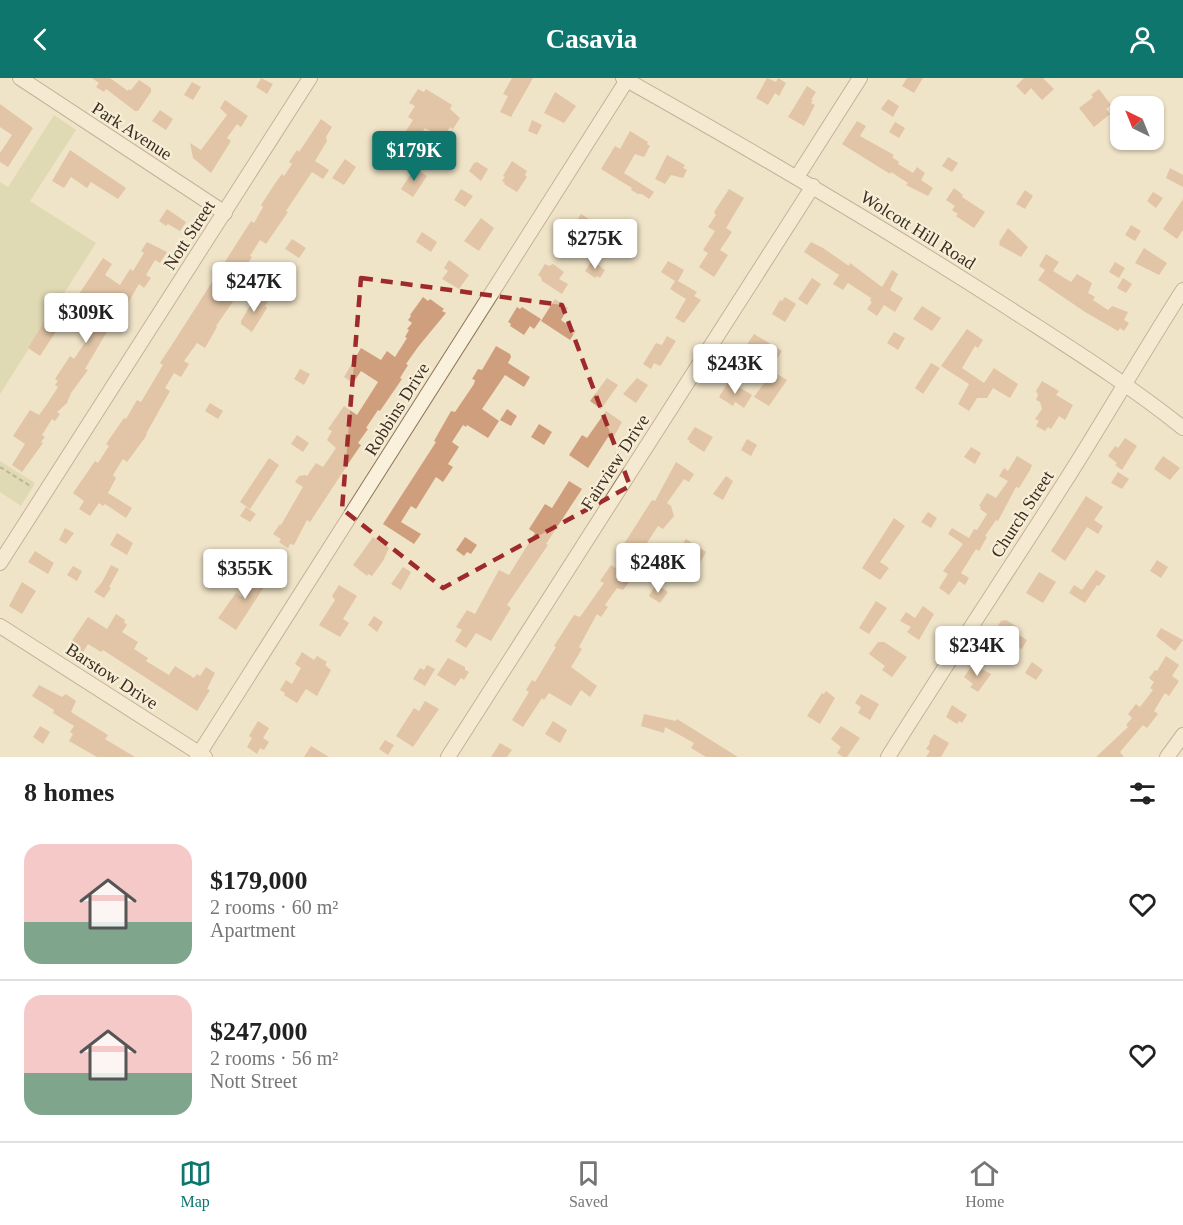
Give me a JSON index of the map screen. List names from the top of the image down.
{
  "streets": {
    "street": [
      "Park Avenue",
      "Wolcott Hill Road",
      "Nott Street",
      "Robbins Drive",
      "Fairview Drive",
      "Church Street",
      "Barstow Drive"
    ]
  },
  "crossings": [
    ["Park Avenue", "Nott Street"],
    ["Wolcott Hill Road", "Robbins Drive"],
    ["Wolcott Hill Road", "Fairview Drive"],
    ["Wolcott Hill Road", "Church Street"],
    ["Robbins Drive", "Barstow Drive"]
  ],
  "north": "top left",
  "page": {
    "header": "Casavia",
    "price": [
      "$179K",
      "$275K",
      "$247K",
      "$309K",
      "$243K",
      "$248K",
      "$355K",
      "$234K"
    ],
    "heading": "8 homes",
    "list": [
      {
        "name": "$179,000",
        "note": "2 rooms · 60 m² · Apartment"
      },
      {
        "name": "$247,000",
        "note": "2 rooms · 56 m² · Nott Street"
      }
    ],
    "tabs": ["Map", "Saved", "Home"]
  }
}
